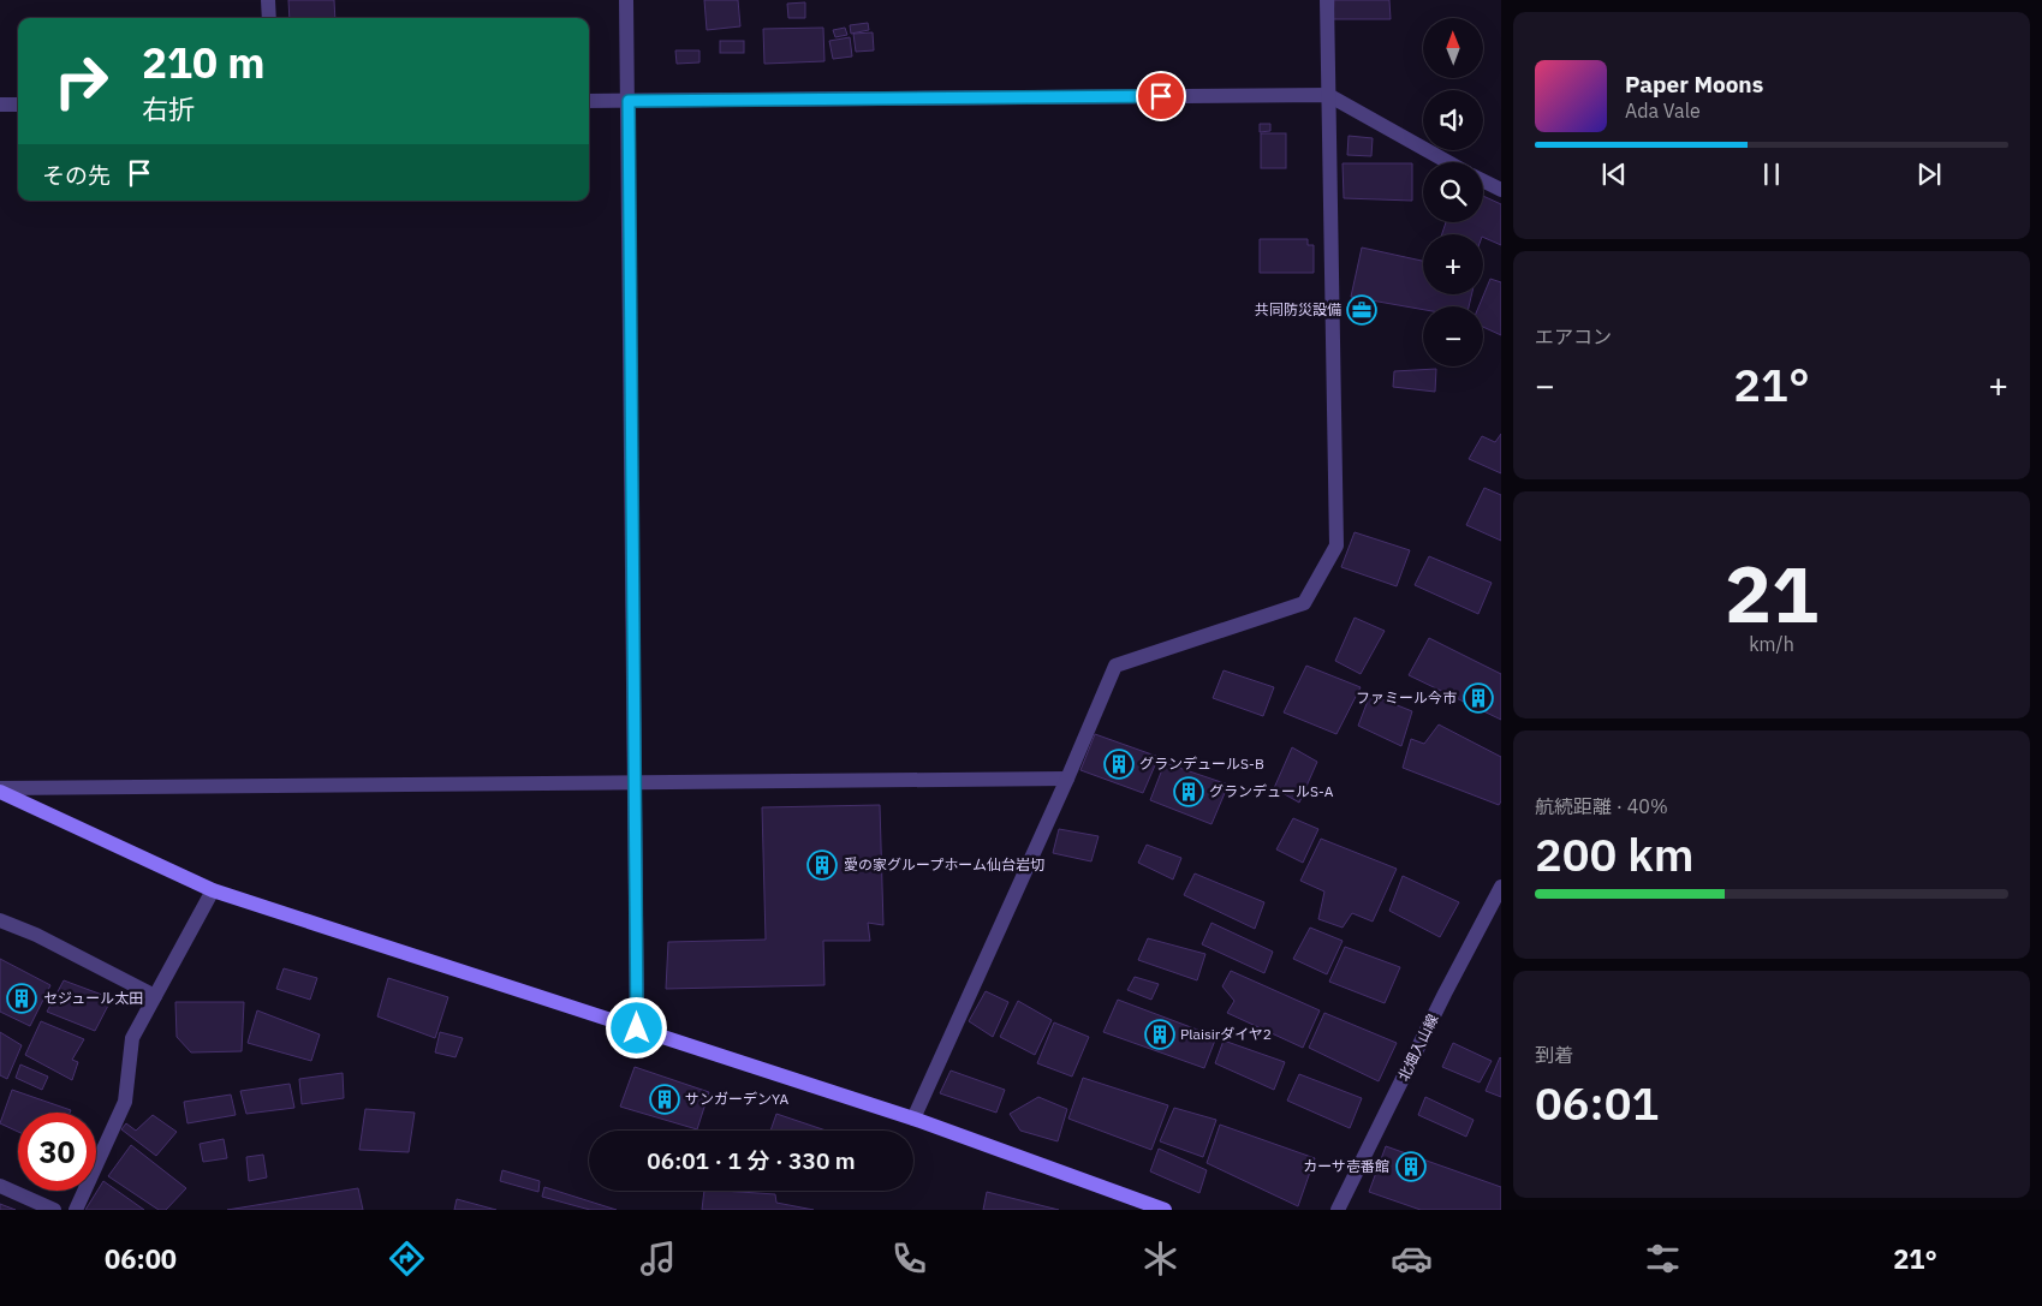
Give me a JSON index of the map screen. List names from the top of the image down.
{
  "streets": {
    "street": ["北畑入山線"]
  },
  "places": {
    "office": ["共同防災設備"],
    "building": [
      "ファミール今市",
      "グランデュールS-B",
      "グランデュールS-A",
      "愛の家グループホーム仙台岩切",
      "セジュール太田",
      "Plaisirダイヤ2",
      "サンガーデンYA",
      "カーサ壱番館"
    ]
  },
  "north": "top",
  "page": {
    "map_buttons": ["+", "−"],
    "turn": ["210 m", "右折"],
    "song": ["Paper Moons", "Ada Vale"],
    "then": "その先",
    "tile": [
      "エアコン",
      ["21", "km/h"],
      ["航続距離 · 40%", "200 km"],
      ["到着", "06:01"]
    ],
    "heat": ["−", "21°", "+"],
    "limit": "30",
    "trip": "06:01 · 1 分 · 330 m",
    "tabs": ["06:00", "21°"]
  }
}
